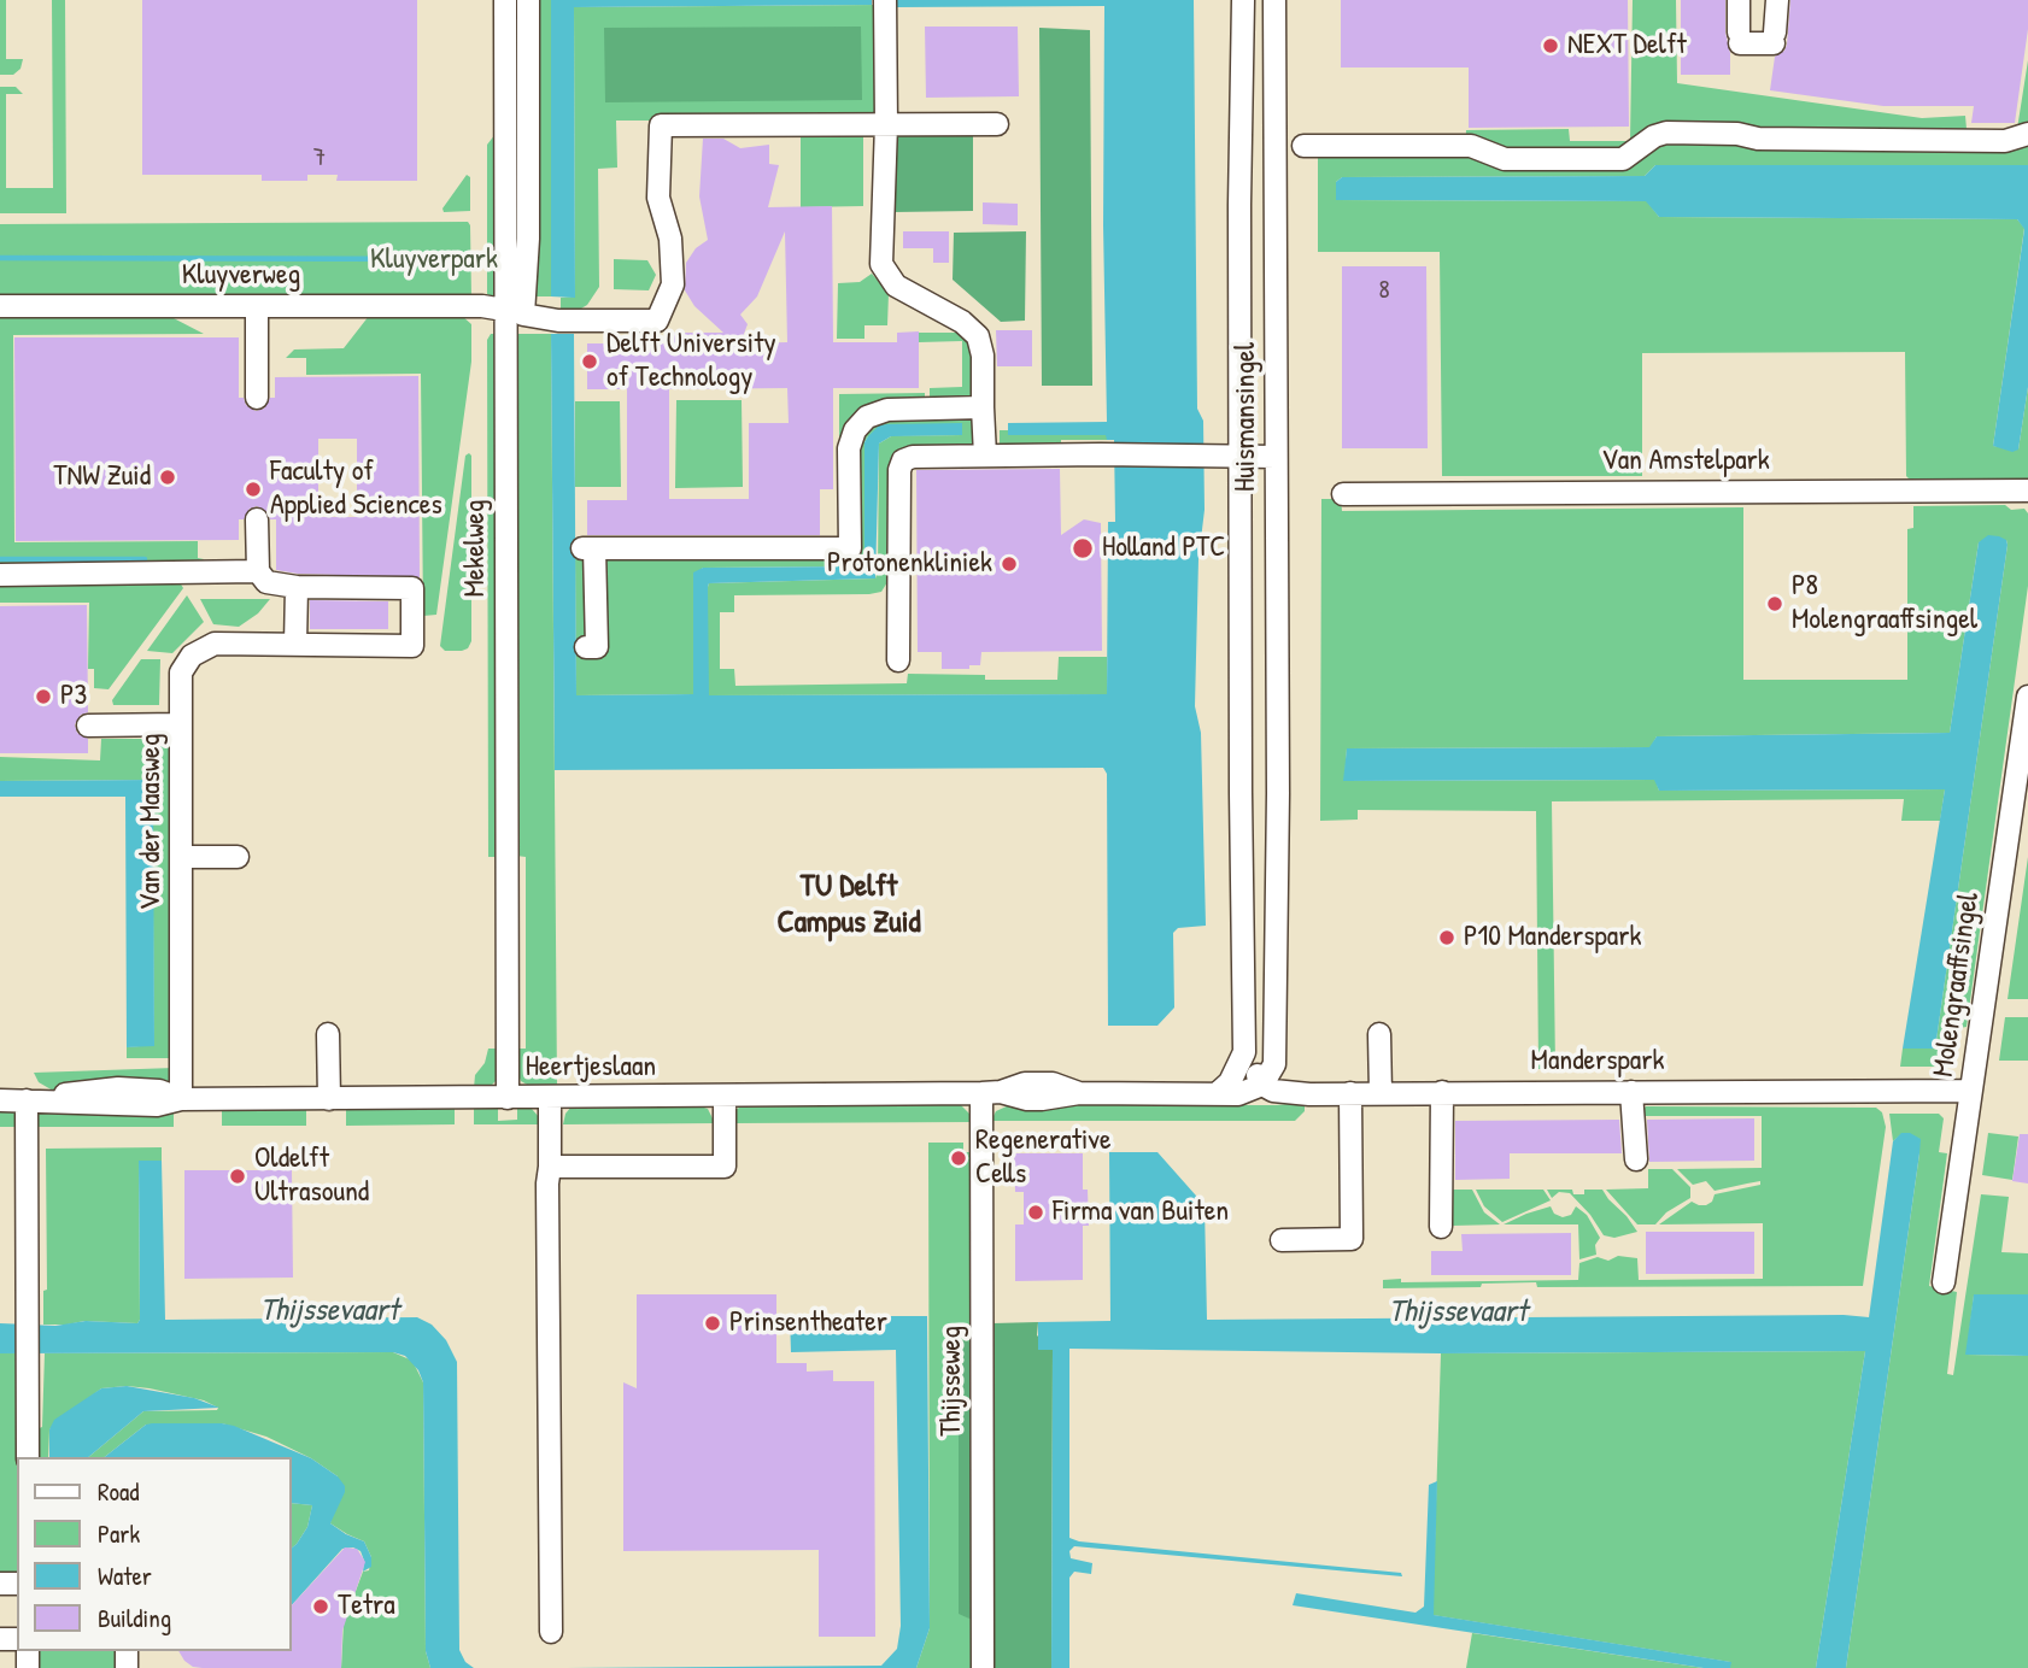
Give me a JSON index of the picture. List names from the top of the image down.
{
  "streets": {
    "street": [
      "Kluyverweg",
      "Huismansingel",
      "Van Amstelpark",
      "Mekelweg",
      "Van der Maasweg",
      "Molengraaffsingel",
      "Manderspark",
      "Heertjeslaan",
      "Thijsseweg"
    ]
  },
  "crossings": [
    ["Kluyverweg", "Mekelweg"],
    ["Huismansingel", "Manderspark"],
    ["Huismansingel", "Heertjeslaan"],
    ["Mekelweg", "Heertjeslaan"],
    ["Van der Maasweg", "Heertjeslaan"],
    ["Molengraaffsingel", "Manderspark"],
    ["Manderspark", "Heertjeslaan"],
    ["Heertjeslaan", "Thijsseweg"]
  ],
  "districts": ["TU Delft Campus Zuid"],
  "water": ["Thijssevaart"],
  "parks": ["Kluyverpark"],
  "places": [
    "NEXT Delft",
    "Delft University of Technology",
    "TNW Zuid",
    "Faculty of Applied Sciences",
    "Holland PTC",
    "Protonenkliniek",
    "P8 Molengraaffsingel",
    "P3",
    "P10 Manderspark",
    "Regenerative Cells",
    "Oldelft Ultrasound",
    "Firma van Buiten",
    "Prinsentheater",
    "Tetra"
  ],
  "house_numbers": ["7", "8"],
  "legend": [
    "Road",
    "Park",
    "Water",
    "Building"
  ]
}
